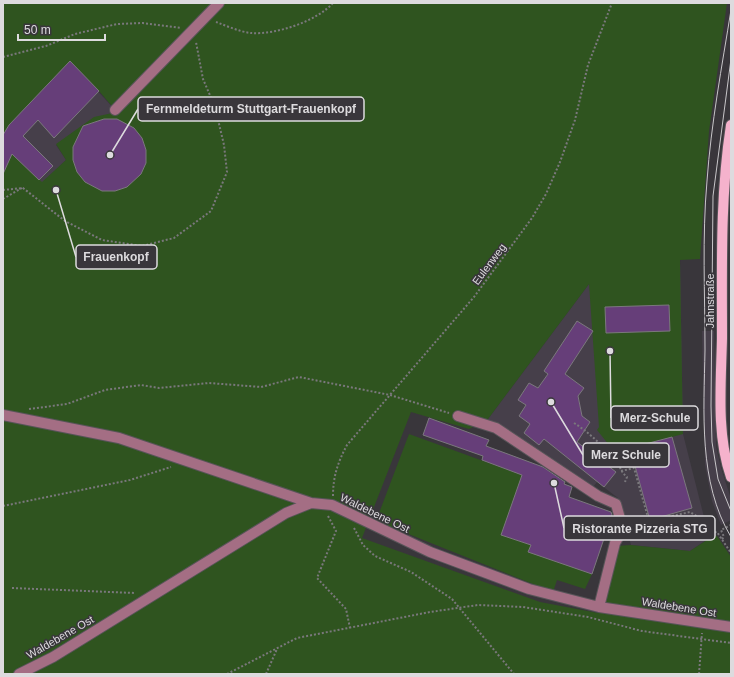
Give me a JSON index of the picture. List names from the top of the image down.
{
  "streets": {
    "main road": ["Jahnstraße"],
    "street": ["Waldebene Ost"],
    "path": ["Eulenweg"]
  },
  "crossings": [
    ["Eulenweg", "Waldebene Ost"]
  ],
  "places": [
    "Fernmeldeturm Stuttgart-Frauenkopf",
    "Frauenkopf",
    "Merz-Schule",
    "Merz Schule",
    "Ristorante Pizzeria STG"
  ],
  "scale_bar": "50 m"
}
